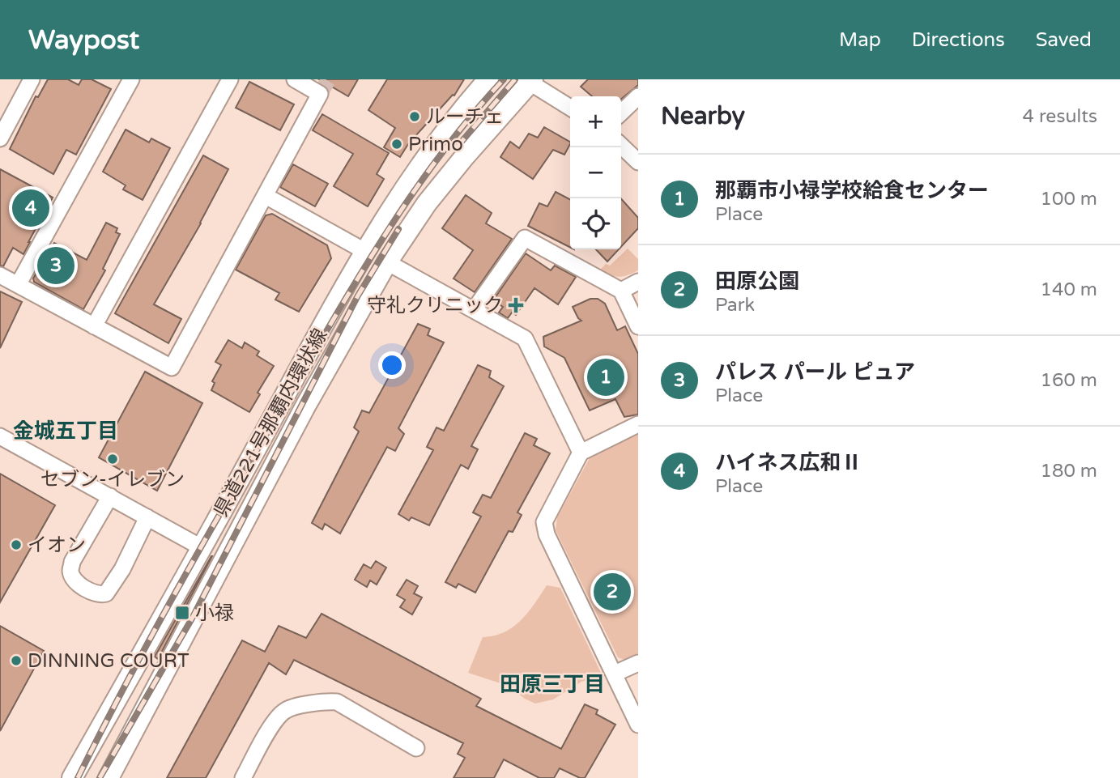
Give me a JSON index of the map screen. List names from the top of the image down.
{
  "streets": {
    "main road": ["県道221号那覇内環状線"]
  },
  "districts": ["金城五丁目", "田原三丁目"],
  "places": {
    "other": [
      "ルーチェ",
      "Primo",
      "セブン-イレブン",
      "イオン",
      "DINNING COURT"
    ],
    "health": ["守礼クリニック"],
    "transit": ["小禄"]
  },
  "page": {
    "header": "Waypost",
    "nav": ["Map", "Directions", "Saved"],
    "heading": ["Nearby", "4 results"],
    "map_buttons": ["+", "−"],
    "list": [
      {
        "mark": "1",
        "name": "那覇市小禄学校給食センター",
        "note": "Place",
        "value": "100 m"
      },
      {
        "mark": "2",
        "name": "田原公園",
        "note": "Park",
        "value": "140 m"
      },
      {
        "mark": "3",
        "name": "パレス パール ピュア",
        "note": "Place",
        "value": "160 m"
      },
      {
        "mark": "4",
        "name": "ハイネス広和Ⅱ",
        "note": "Place",
        "value": "180 m"
      }
    ],
    "pins": [
      "4",
      "3",
      "1",
      "2"
    ]
  }
}
